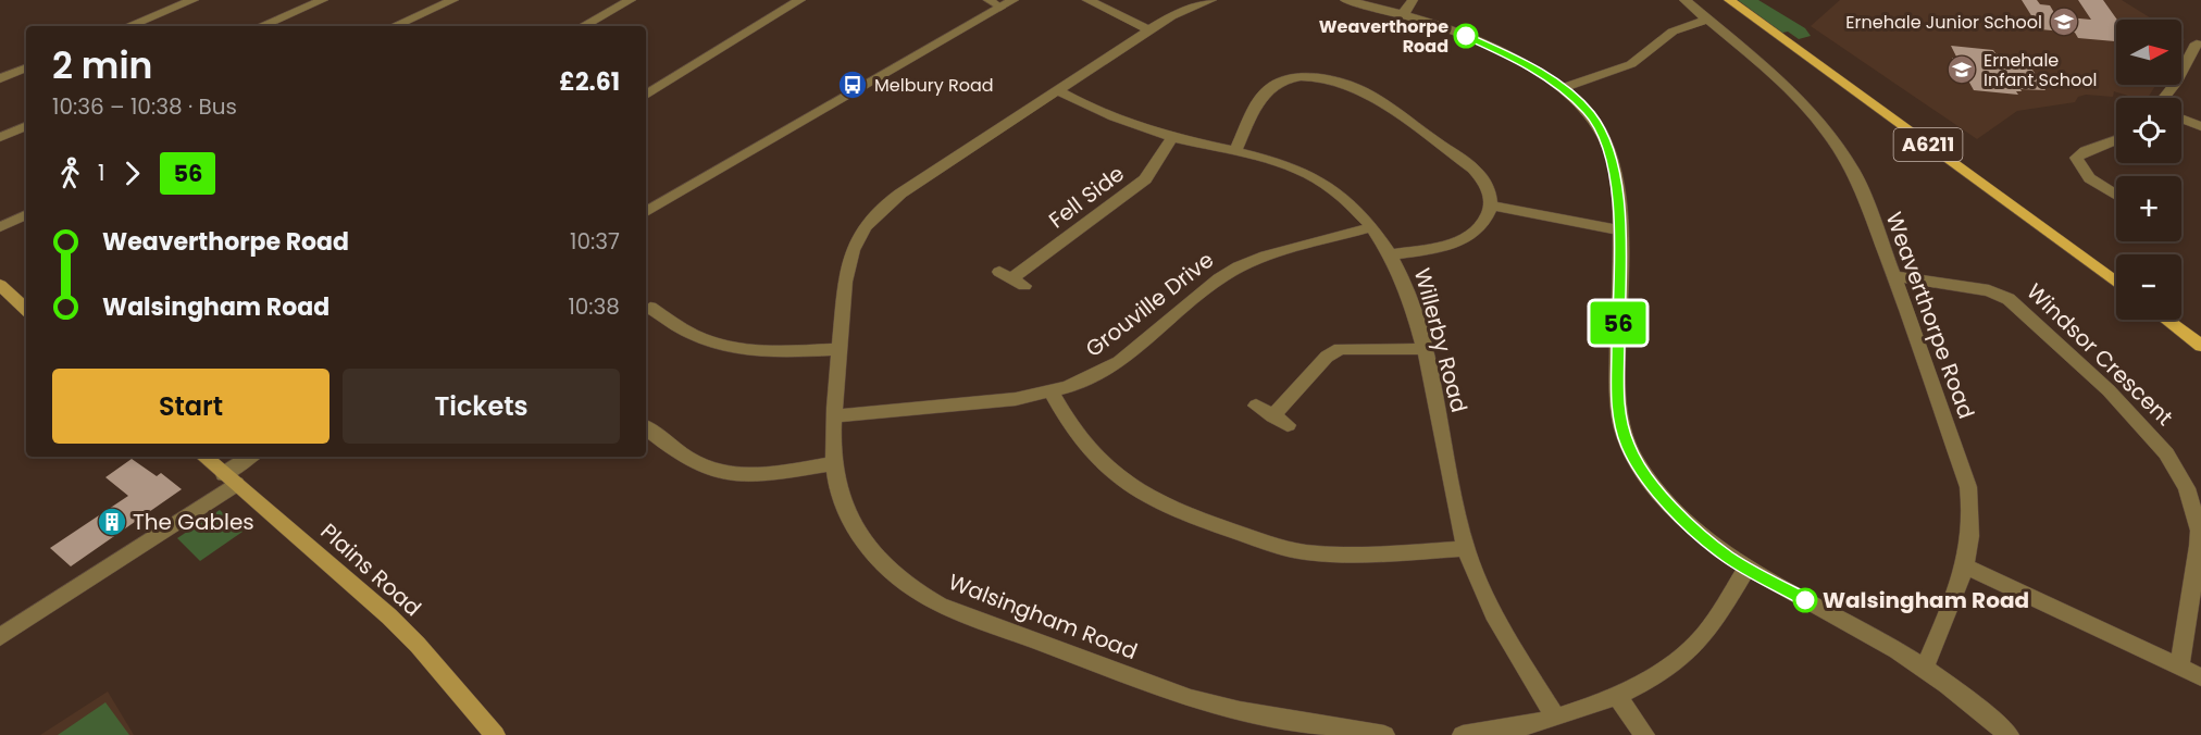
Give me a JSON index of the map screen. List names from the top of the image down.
{
  "streets": {
    "main road": ["A6211", "Plains Road"],
    "street": [
      "Fell Side",
      "Grouville Drive",
      "Weaverthorpe Road",
      "Willerby Road",
      "Windsor Crescent",
      "Walsingham Road"
    ]
  },
  "crossings": [
    ["Fell Side", "Willerby Road"],
    ["Grouville Drive", "Willerby Road"],
    ["Grouville Drive", "Walsingham Road"],
    ["Weaverthorpe Road", "Windsor Crescent"],
    ["Willerby Road", "Walsingham Road"]
  ],
  "places": {
    "school or university": ["Ernehale Junior School", "Ernehale Infant School"],
    "other": ["Weaverthorpe Road", "Walsingham Road"],
    "bus stop": ["Melbury Road"],
    "building": ["The Gables"]
  },
  "lines": ["bus line 56"],
  "north": "right",
  "page": {
    "on_map": "56",
    "map_buttons": ["+", "−"],
    "heading": ["2 min", "10:36 – 10:38 · Bus", "£2.61"],
    "legs": ["1", "56"],
    "list": [
      {
        "name": "Weaverthorpe Road",
        "value": "10:37"
      },
      {
        "name": "Walsingham Road",
        "value": "10:38"
      }
    ],
    "buttons": ["Start", "Tickets"]
  }
}
